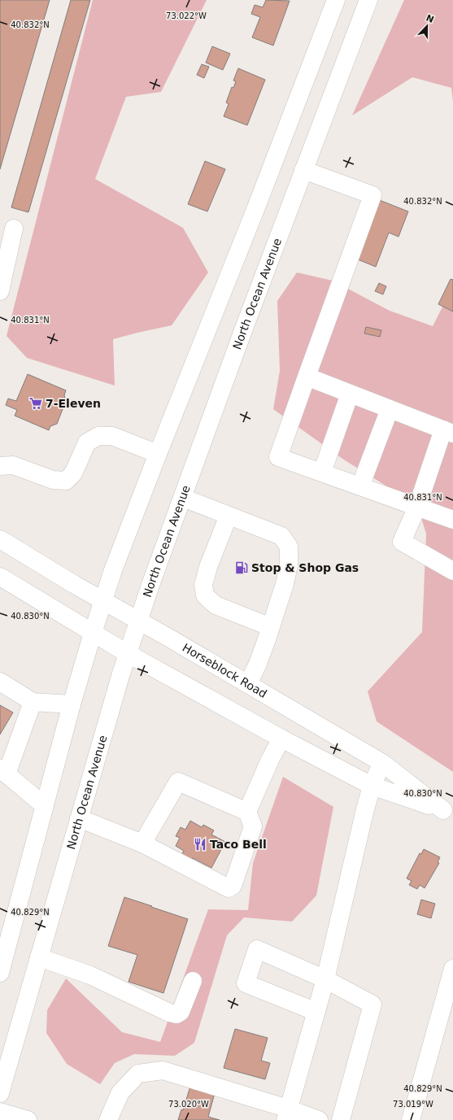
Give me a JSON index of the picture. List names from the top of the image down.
{
  "streets": {
    "main road": ["North Ocean Avenue", "Horseblock Road"]
  },
  "crossings": [
    ["North Ocean Avenue", "Horseblock Road"]
  ],
  "places": {
    "supermarket": ["7-Eleven"],
    "fuel station": ["Stop & Shop Gas"],
    "restaurant": ["Taco Bell"]
  },
  "north": "top",
  "coordinates": [
    "73.022°W",
    "40.832°N",
    "40.831°N",
    "40.830°N",
    "40.829°N",
    "73.020°W",
    "73.019°W"
  ]
}
